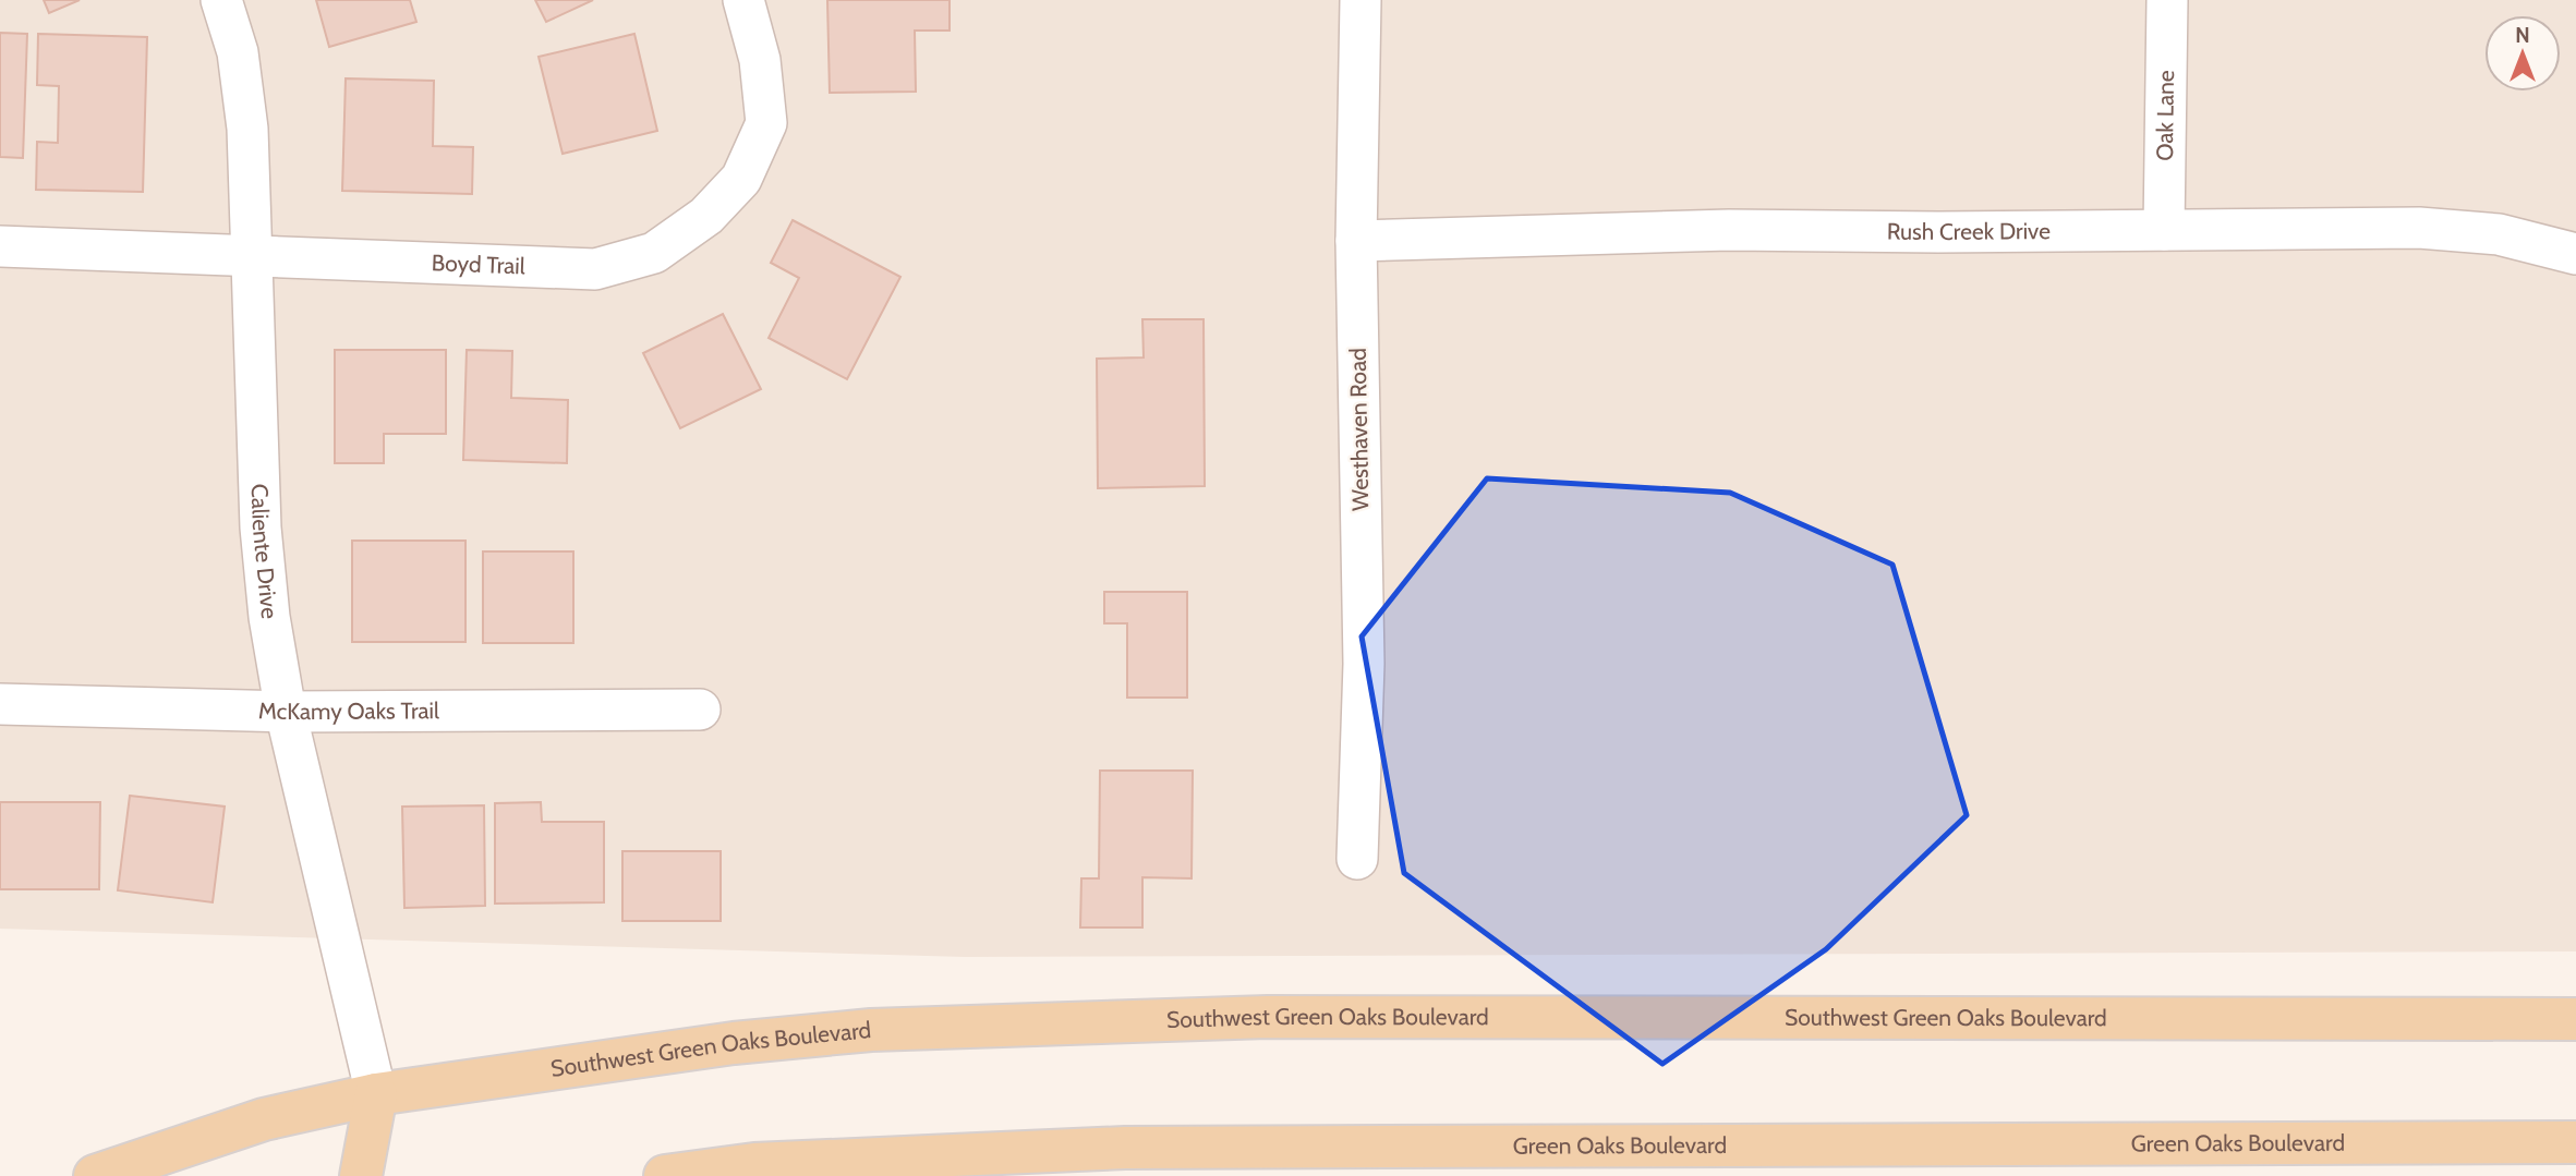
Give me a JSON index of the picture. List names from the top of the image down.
{
  "streets": {
    "main road": ["Southwest Green Oaks Boulevard", "Green Oaks Boulevard"],
    "street": [
      "Oak Lane",
      "Rush Creek Drive",
      "Boyd Trail",
      "Westhaven Road",
      "Caliente Drive",
      "McKamy Oaks Trail"
    ]
  },
  "crossings": [
    ["Oak Lane", "Rush Creek Drive"],
    ["Rush Creek Drive", "Westhaven Road"],
    ["Boyd Trail", "Caliente Drive"],
    ["Caliente Drive", "McKamy Oaks Trail"],
    ["Caliente Drive", "Southwest Green Oaks Boulevard"]
  ],
  "north": "top"
}
